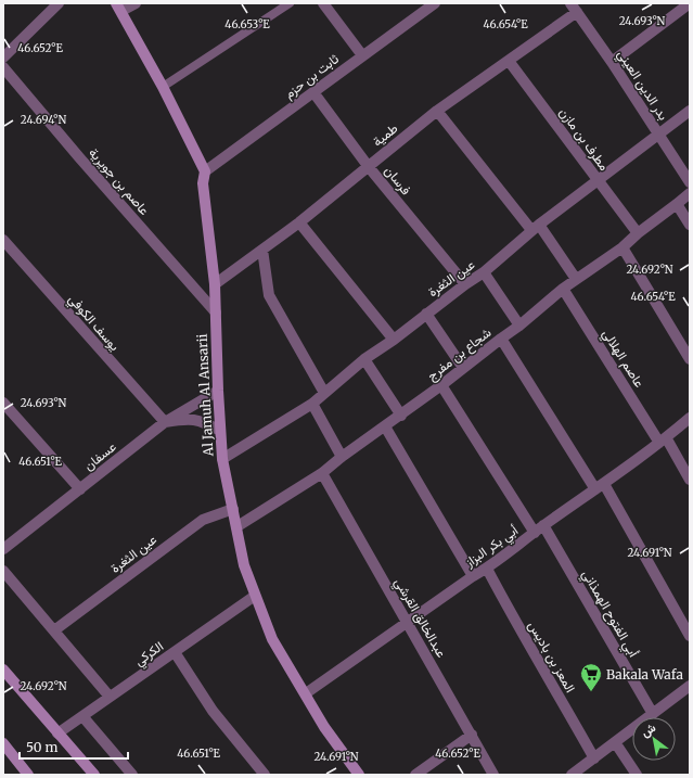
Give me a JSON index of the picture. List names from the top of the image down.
{
  "streets": {
    "street": [
      "ثابت بن حزم",
      "بدر الدين العيني",
      "طمية",
      "مطرف بن مازن",
      "فرسان",
      "عاصم بن جويرية",
      "عين الثغرة",
      "يوسف الكوفي",
      "شجاع بن مفرج",
      "عاصم الهلالي",
      "Al Jamuh Al Ansarii",
      "عسفان",
      "أبي بكر البزاز",
      "أبي الفتوح الهمذاني",
      "عبدالخالق القرشي",
      "الكركي",
      "المعز بن باديس"
    ]
  },
  "crossings": [
    ["ثابت بن حزم", "فرسان"],
    ["ثابت بن حزم", "Al Jamuh Al Ansarii"],
    ["بدر الدين العيني", "طمية"],
    ["بدر الدين العيني", "عين الثغرة"],
    ["طمية", "مطرف بن مازن"],
    ["طمية", "فرسان"],
    ["طمية", "Al Jamuh Al Ansarii"],
    ["مطرف بن مازن", "عين الثغرة"],
    ["مطرف بن مازن", "شجاع بن مفرج"],
    ["فرسان", "عين الثغرة"],
    ["عاصم بن جويرية", "Al Jamuh Al Ansarii"],
    ["عين الثغرة", "Al Jamuh Al Ansarii"],
    ["يوسف الكوفي", "عسفان"],
    ["شجاع بن مفرج", "عاصم الهلالي"],
    ["شجاع بن مفرج", "Al Jamuh Al Ansarii"],
    ["شجاع بن مفرج", "عبدالخالق القرشي"],
    ["عاصم الهلالي", "أبي بكر البزاز"],
    ["Al Jamuh Al Ansarii", "عسفان"],
    ["Al Jamuh Al Ansarii", "أبي بكر البزاز"],
    ["Al Jamuh Al Ansarii", "الكركي"],
    ["أبي بكر البزاز", "أبي الفتوح الهمذاني"],
    ["أبي بكر البزاز", "عبدالخالق القرشي"],
    ["أبي بكر البزاز", "المعز بن باديس"]
  ],
  "places": {
    "supermarket": ["Bakala Wafa"]
  },
  "scale_bar": "50 m",
  "north": "top left",
  "coordinates": [
    "24.693°N",
    "46.653°E",
    "46.654°E",
    "46.652°E",
    "24.694°N",
    "24.692°N",
    "46.651°E",
    "24.691°N"
  ]
}
